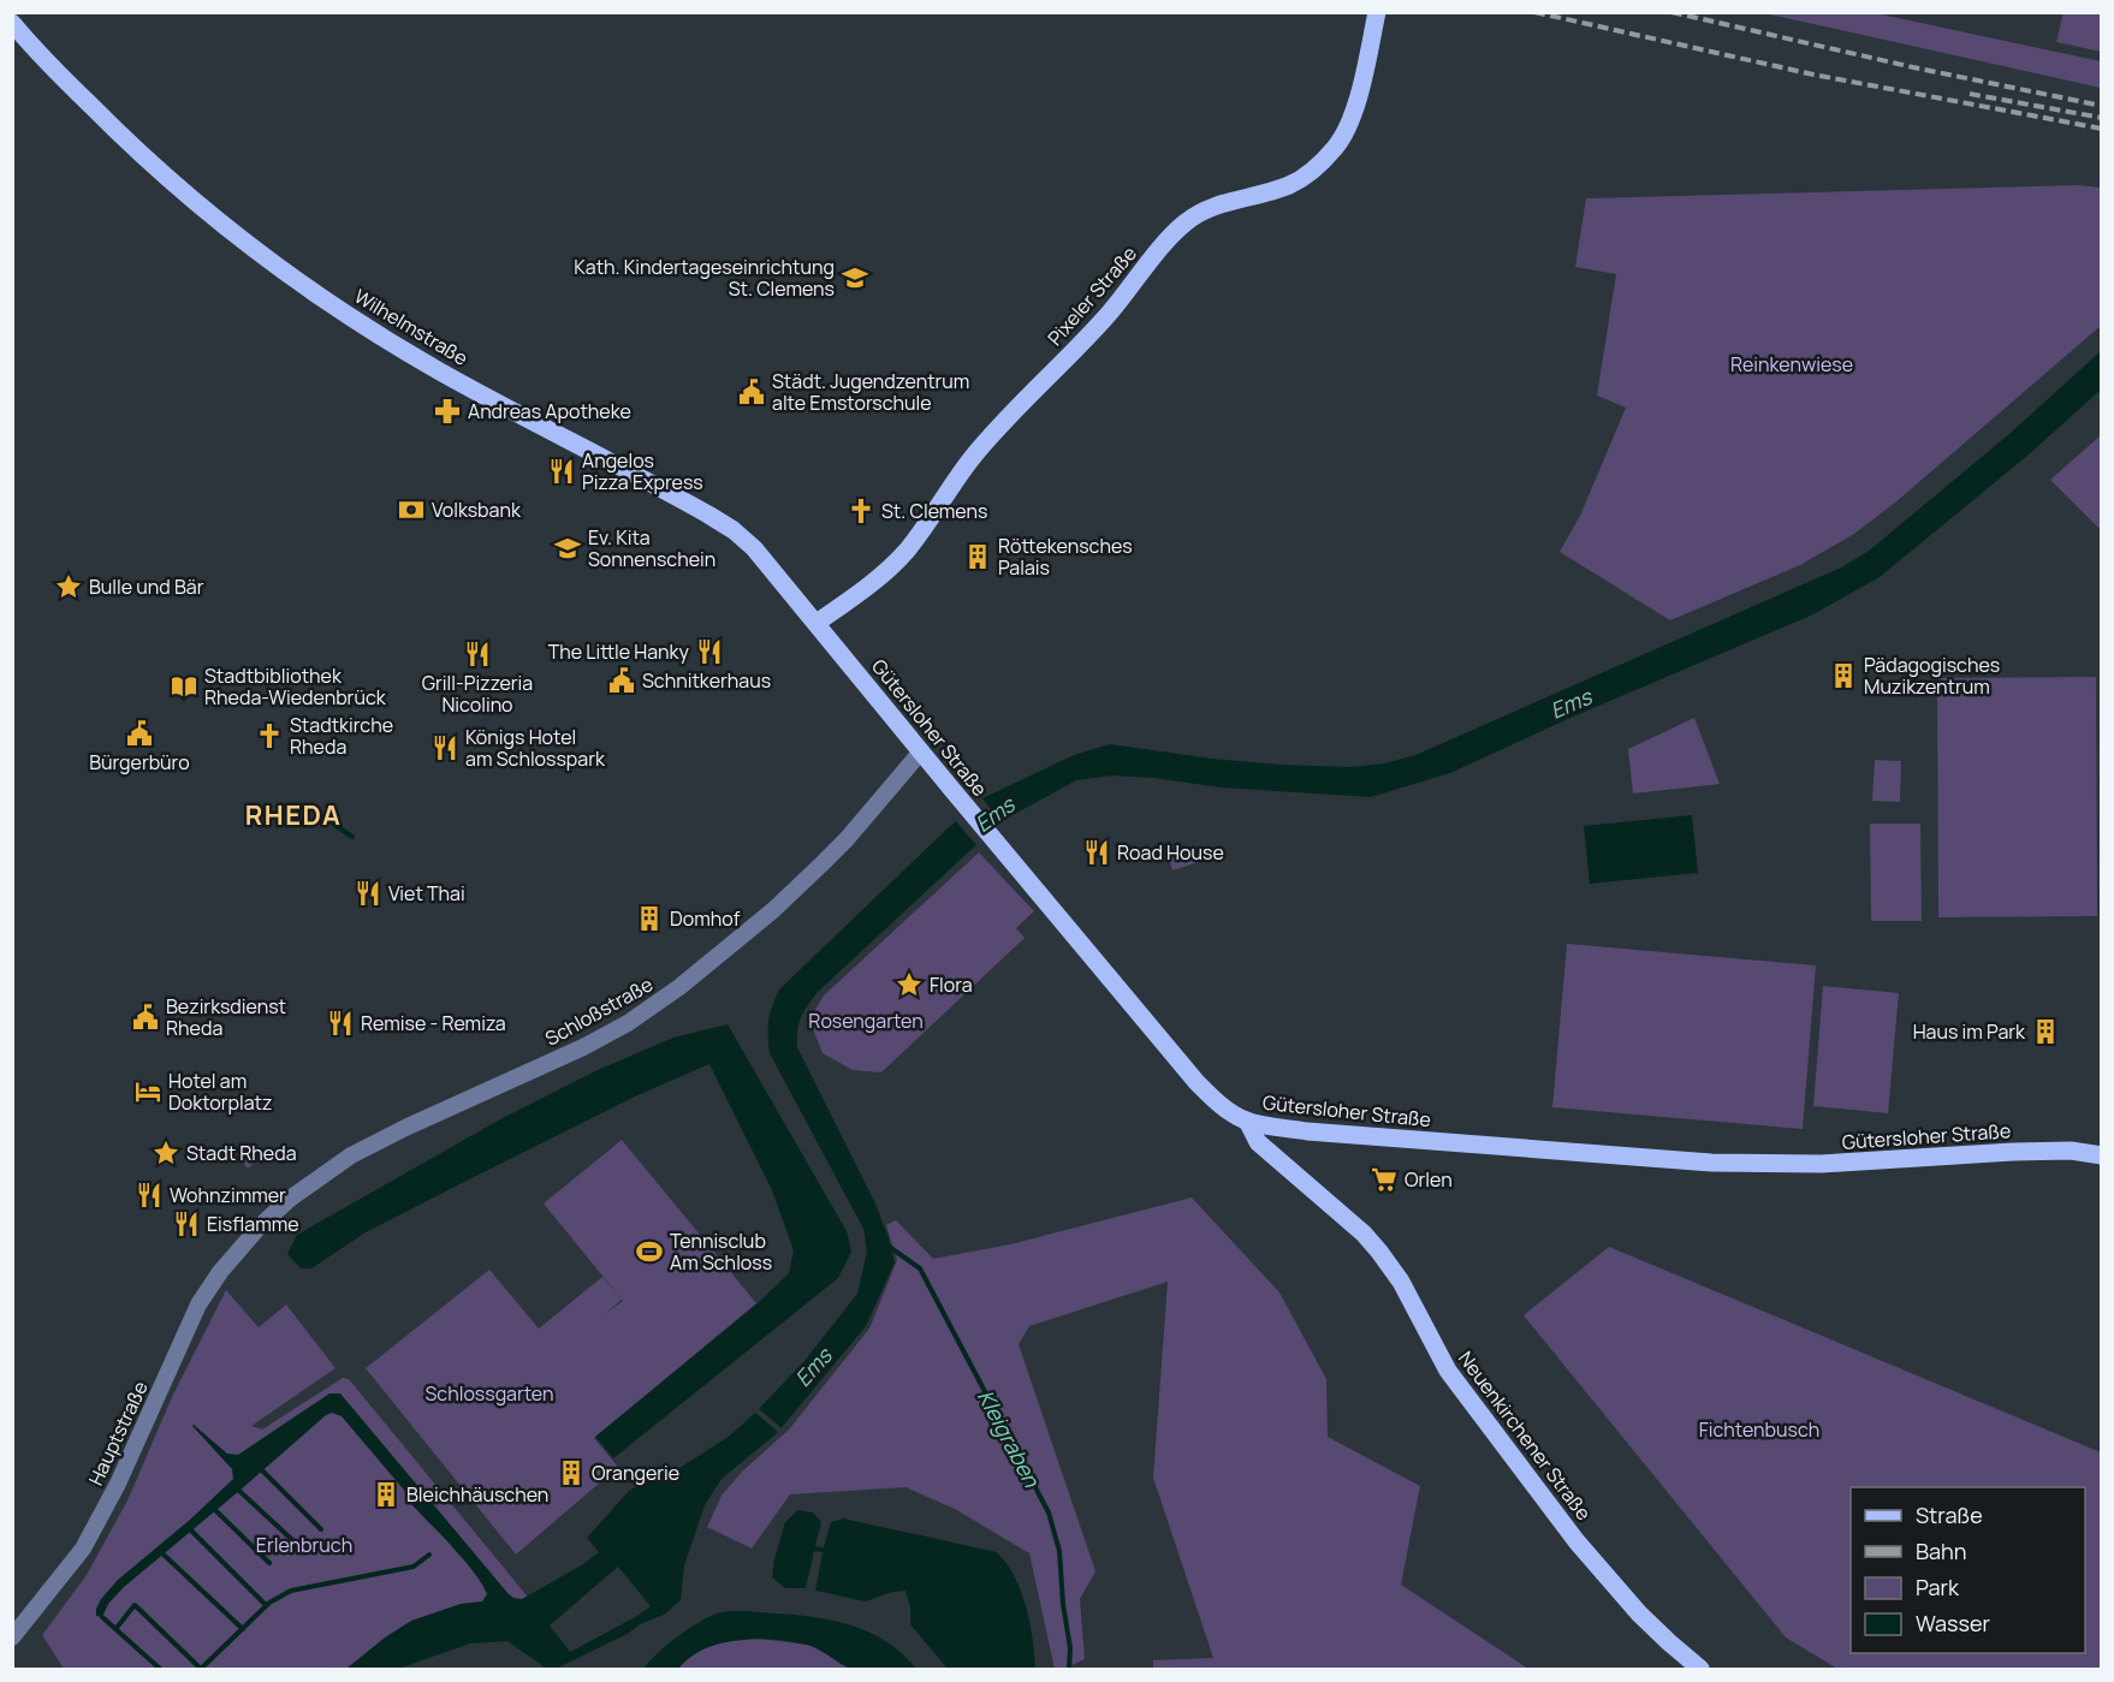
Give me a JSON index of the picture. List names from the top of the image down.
{
  "streets": {
    "main road": [
      "Pixeler Straße",
      "Wilhelmstraße",
      "Gütersloher Straße",
      "Neuenkirchener Straße"
    ],
    "street": ["Schloßstraße", "Hauptstraße"]
  },
  "crossings": [
    ["Pixeler Straße", "Wilhelmstraße"],
    ["Pixeler Straße", "Gütersloher Straße"],
    ["Wilhelmstraße", "Gütersloher Straße"],
    ["Gütersloher Straße", "Schloßstraße"],
    ["Gütersloher Straße", "Neuenkirchener Straße"],
    ["Schloßstraße", "Hauptstraße"]
  ],
  "districts": ["RHEDA"],
  "water": ["Ems", "Kleigraben"],
  "parks": [
    "Reinkenwiese",
    "Rosengarten",
    "Schlossgarten",
    "Fichtenbusch",
    "Erlenbruch"
  ],
  "places": {
    "school or university": ["Kath. Kindertageseinrichtung St. Clemens", "Ev. Kita Sonnenschein"],
    "public building": [
      "Städt. Jugendzentrum alte Emstorschule",
      "Schnitkerhaus",
      "Bürgerbüro",
      "Bezirksdienst Rheda"
    ],
    "pharmacy": ["Andreas Apotheke"],
    "restaurant": [
      "Angelos Pizza Express",
      "The Little Hanky",
      "Grill-Pizzeria Nicolino",
      "Königs Hotel am Schlosspark",
      "Road House",
      "Viet Thai",
      "Remise - Remiza",
      "Wohnzimmer",
      "Eisflamme"
    ],
    "bank": ["Volksbank"],
    "church": ["St. Clemens", "Stadtkirche Rheda"],
    "building": [
      "Röttekensches Palais",
      "Pädagogisches Muzikzentrum",
      "Domhof",
      "Haus im Park",
      "Orangerie",
      "Bleichhäuschen"
    ],
    "place": ["Bulle und Bär", "Flora", "Stadt Rheda"],
    "library": ["Stadtbibliothek Rheda-Wiedenbrück"],
    "hotel": ["Hotel am Doktorplatz"],
    "supermarket": ["Orlen"],
    "sports": ["Tennisclub Am Schloss"]
  },
  "legend": [
    "Straße",
    "Bahn",
    "Park",
    "Wasser"
  ]
}
